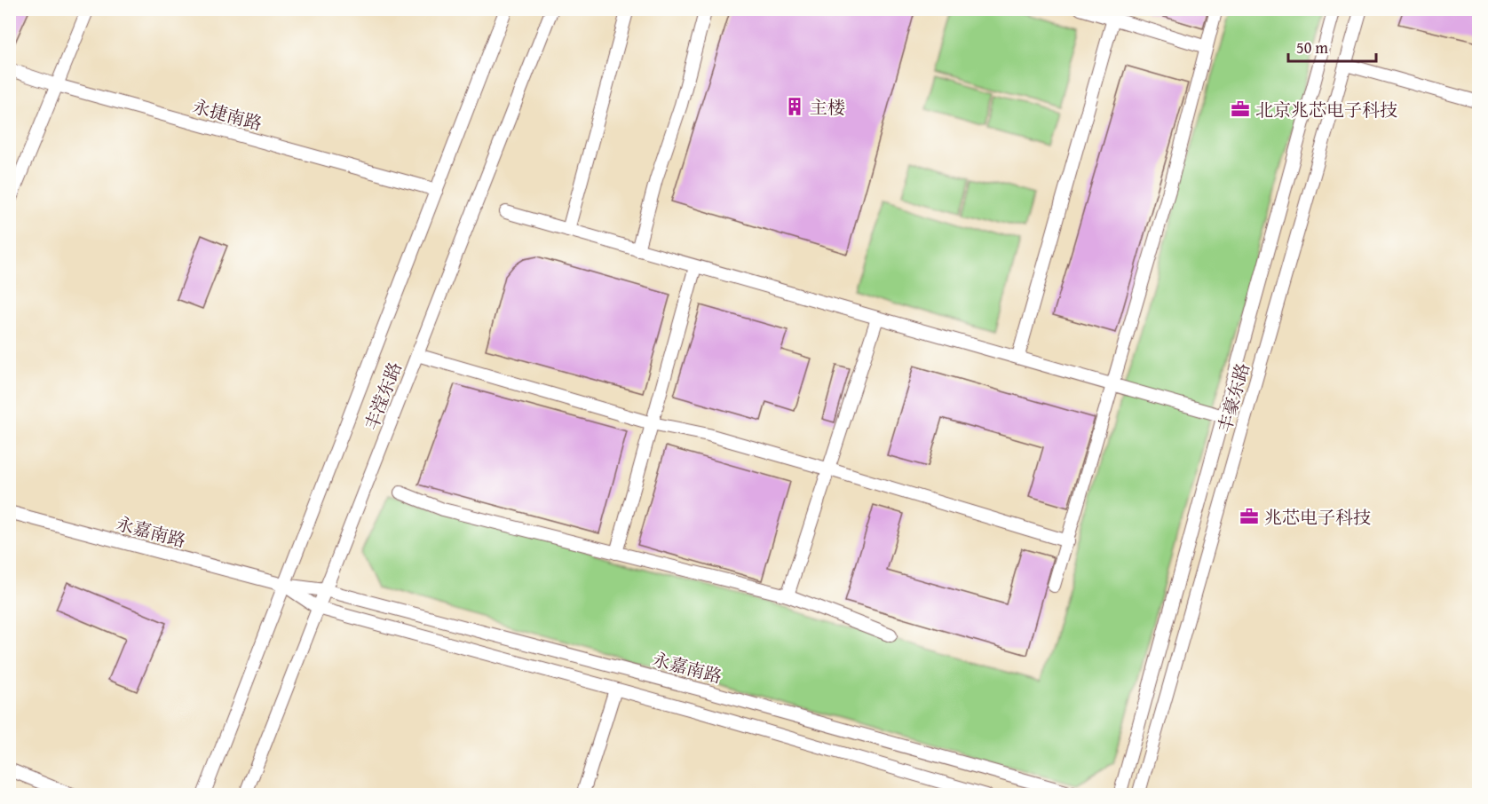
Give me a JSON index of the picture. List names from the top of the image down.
{
  "streets": {
    "street": [
      "永捷南路",
      "丰滢东路",
      "丰豪东路",
      "永嘉南路"
    ]
  },
  "crossings": [
    ["永捷南路", "丰滢东路"],
    ["丰滢东路", "永嘉南路"]
  ],
  "places": {
    "building": ["主楼"],
    "office": ["北京兆芯电子科技", "兆芯电子科技"]
  },
  "scale_bar": "50 m"
}
